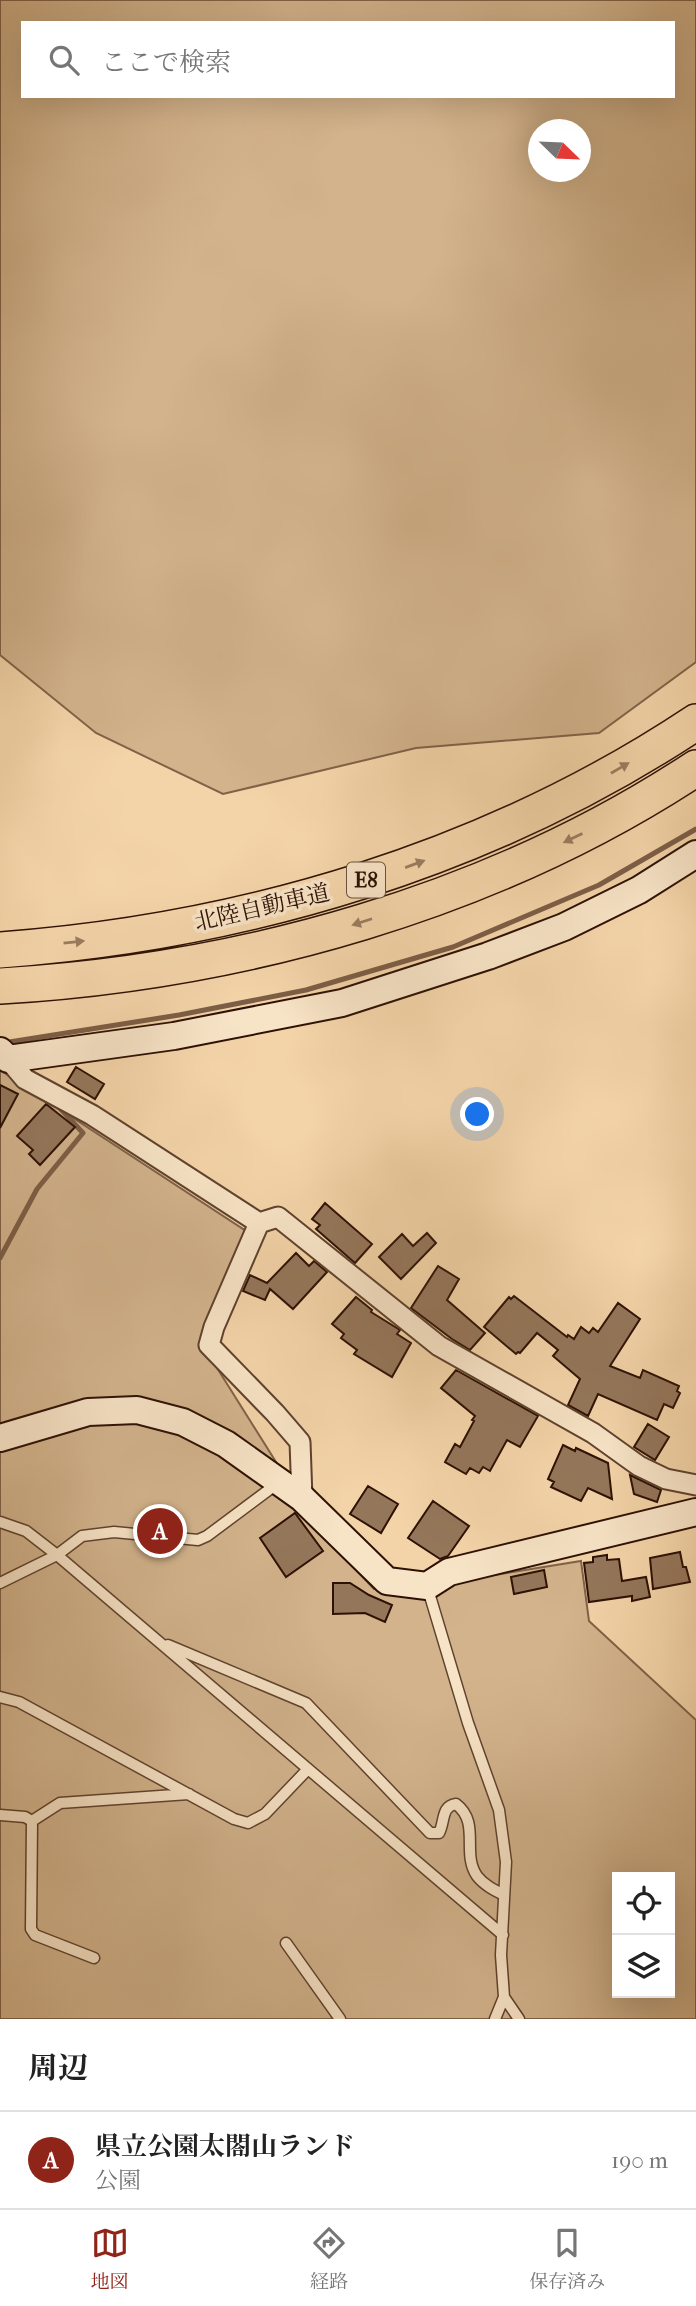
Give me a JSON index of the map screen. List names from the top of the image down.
{
  "streets": {
    "highway": ["E8", "北陸自動車道"]
  },
  "north": "bottom right",
  "page": {
    "search": "ここで検索",
    "pins": "A",
    "heading": "周辺",
    "list": [
      {
        "mark": "A",
        "name": "県立公園太閤山ランド",
        "note": "公園",
        "value": "190 m"
      }
    ],
    "nav": ["地図", "経路", "保存済み"]
  }
}
